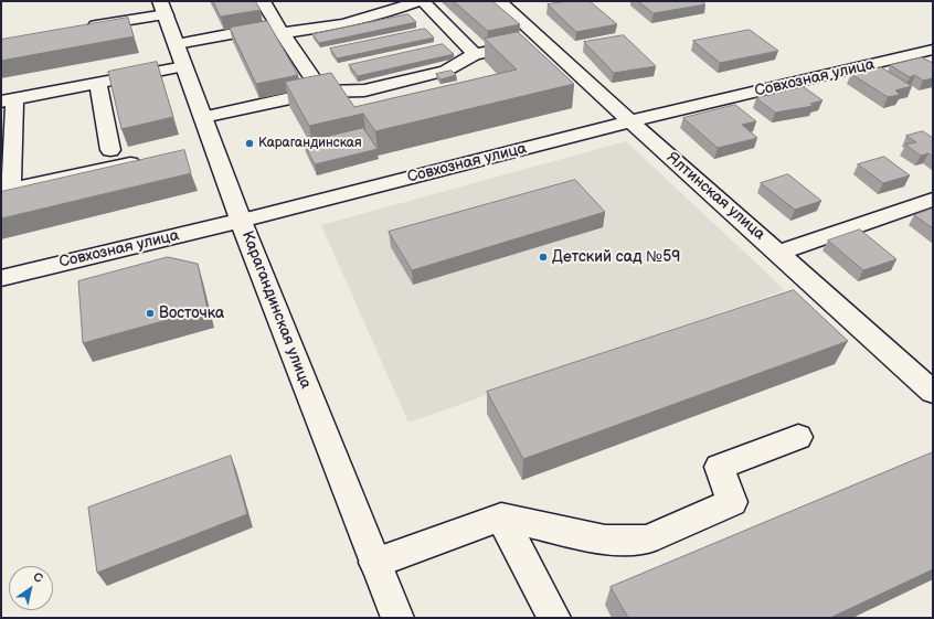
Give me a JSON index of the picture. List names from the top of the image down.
{
  "streets": {
    "street": ["Совхозная улица", "Ялтинская улица", "Карагандинская улица"]
  },
  "crossings": [
    ["Совхозная улица", "Ялтинская улица"],
    ["Совхозная улица", "Карагандинская улица"]
  ],
  "places": ["Карагандинская", "Детский сад №59", "Восточка"],
  "north": "top right"
}
